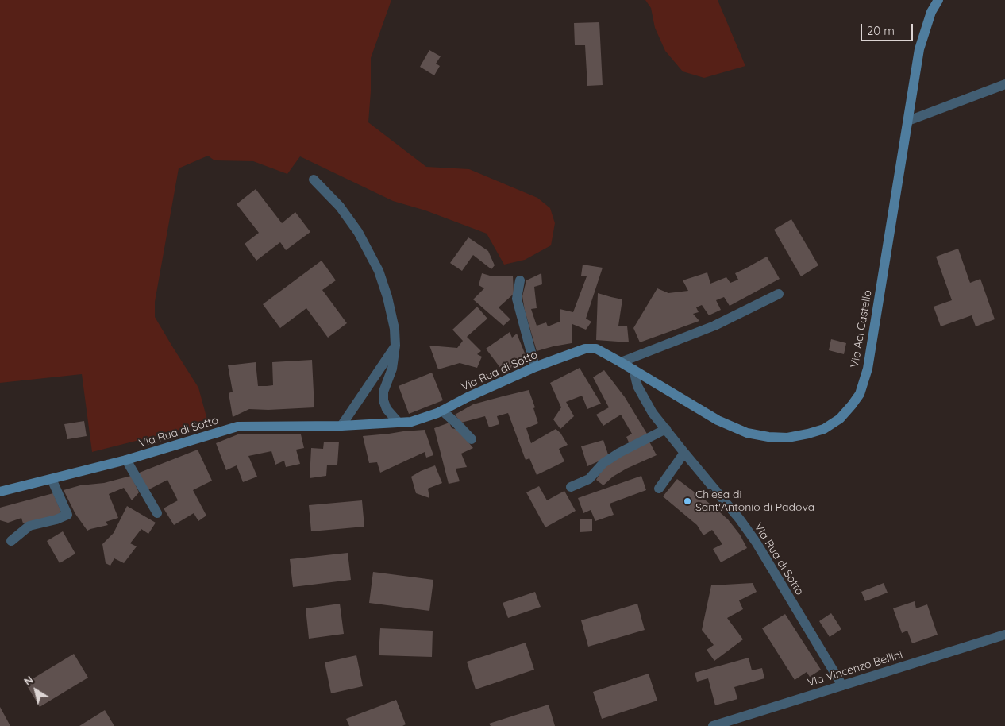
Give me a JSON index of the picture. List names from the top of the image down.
{
  "streets": {
    "street": ["Via Aci Castello", "Via Rua di Sotto", "Via Vincenzo Bellini"]
  },
  "crossings": [
    ["Via Aci Castello", "Via Rua di Sotto"],
    ["Via Rua di Sotto", "Via Vincenzo Bellini"]
  ],
  "places": ["Chiesa di Sant'Antonio di Padova"],
  "scale_bar": "20 m",
  "north": "top left"
}
